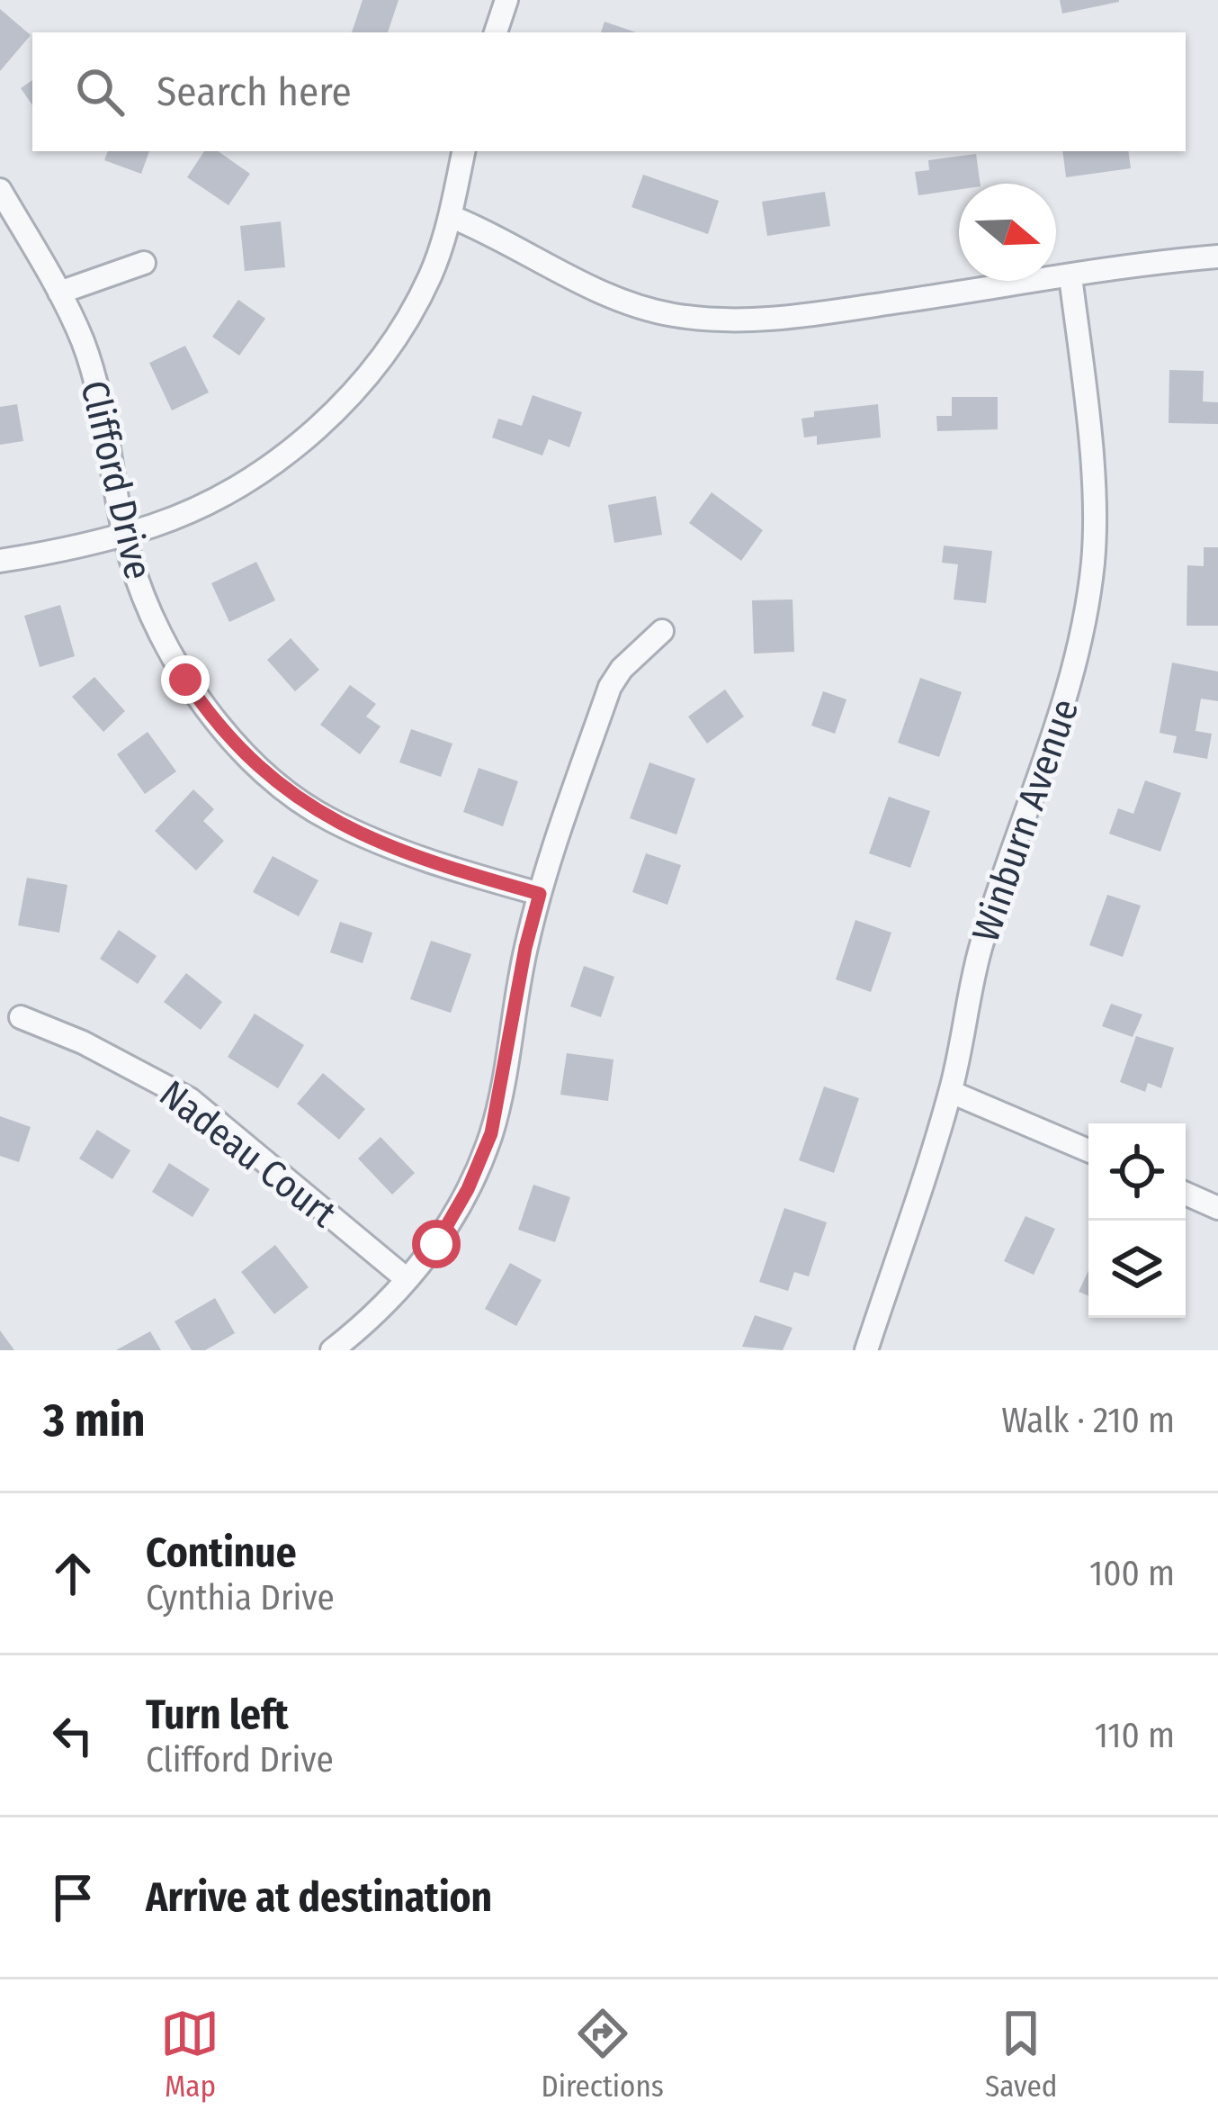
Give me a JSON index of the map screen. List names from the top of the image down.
{
  "streets": {
    "street": ["Clifford Drive", "Winburn Avenue", "Nadeau Court"]
  },
  "north": "right",
  "page": {
    "search": "Search here",
    "heading": ["3 min", "Walk · 210 m"],
    "list": [
      ["Continue", "Cynthia Drive", "100 m"],
      ["Turn left", "Clifford Drive", "110 m"],
      "Arrive at destination"
    ],
    "nav": ["Map", "Directions", "Saved"]
  }
}
